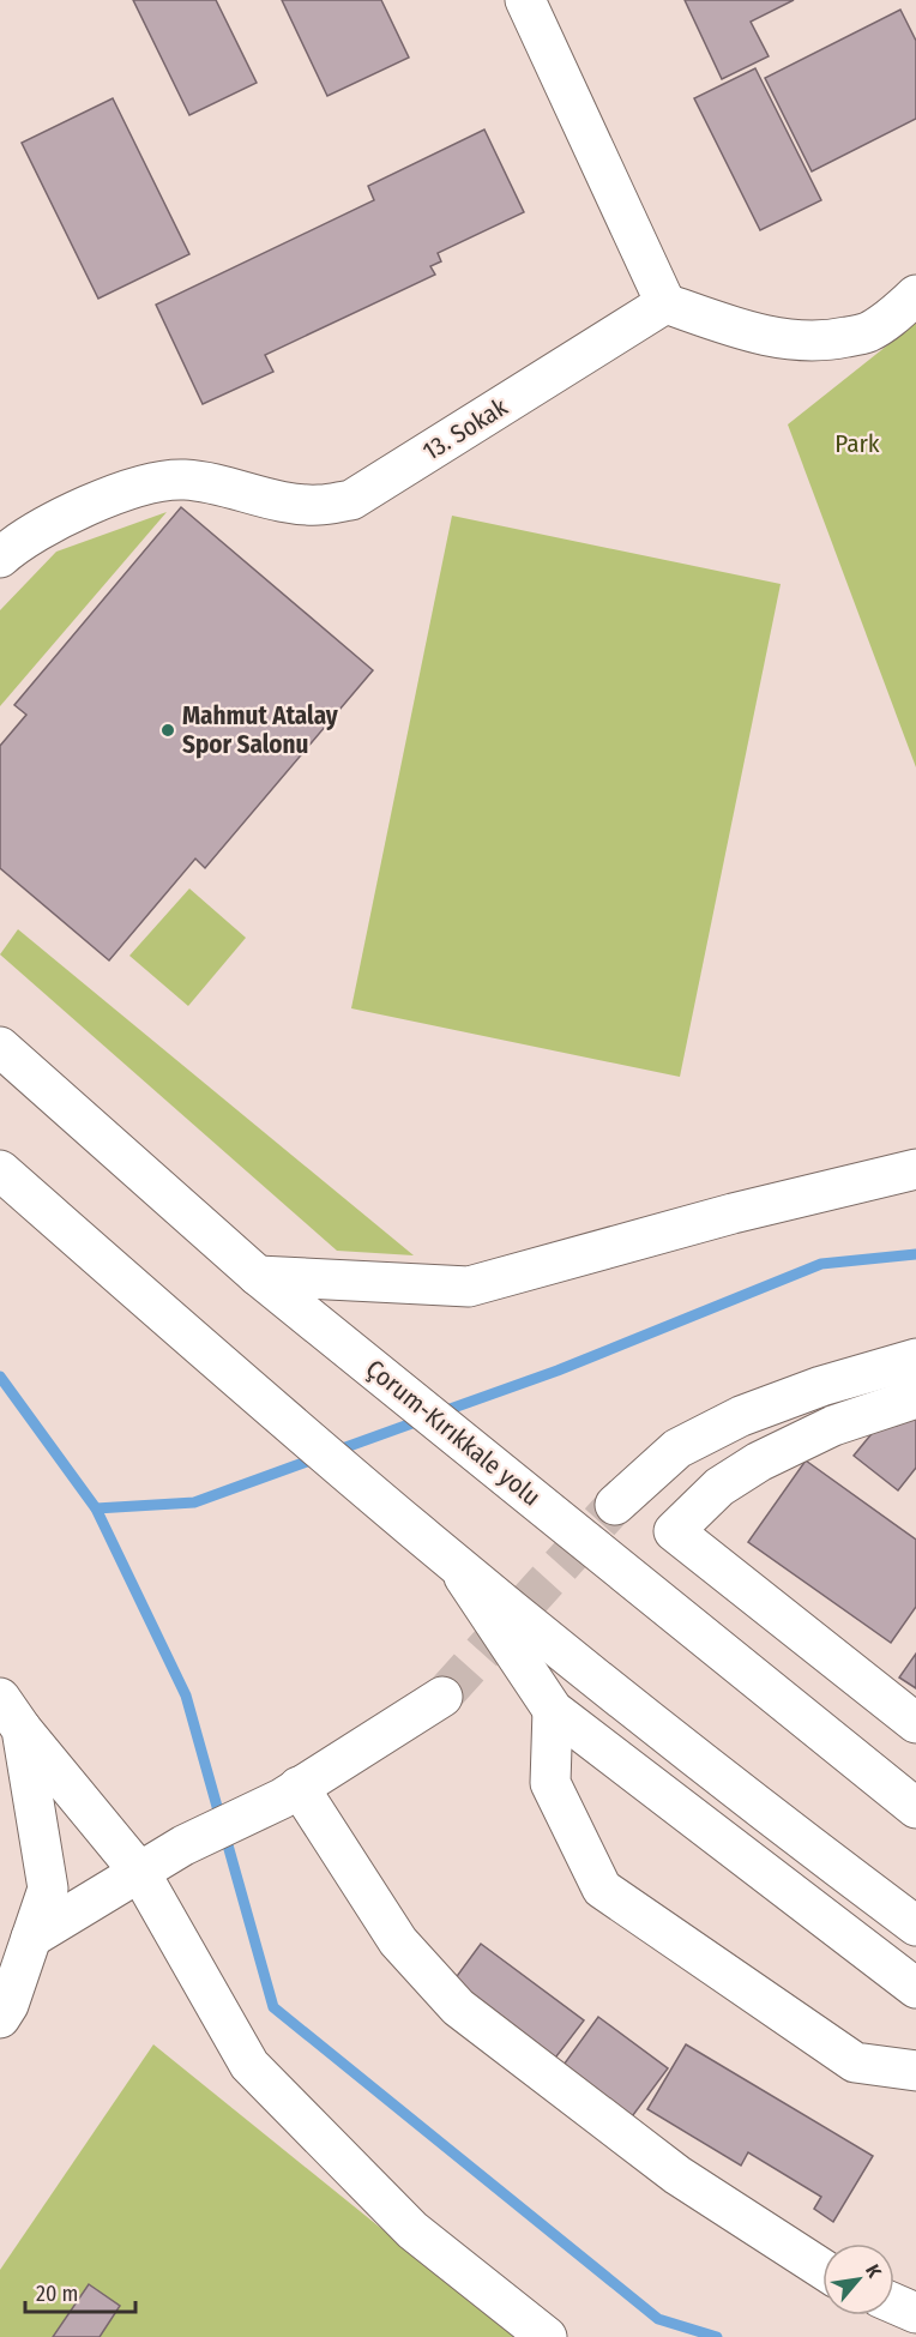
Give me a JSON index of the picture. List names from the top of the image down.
{
  "streets": {
    "main road": ["13. Sokak", "Çorum-Kırıkkale yolu"]
  },
  "parks": ["Park"],
  "places": ["Mahmut Atalay Spor Salonu"],
  "scale_bar": "20 m",
  "north": "top right"
}
